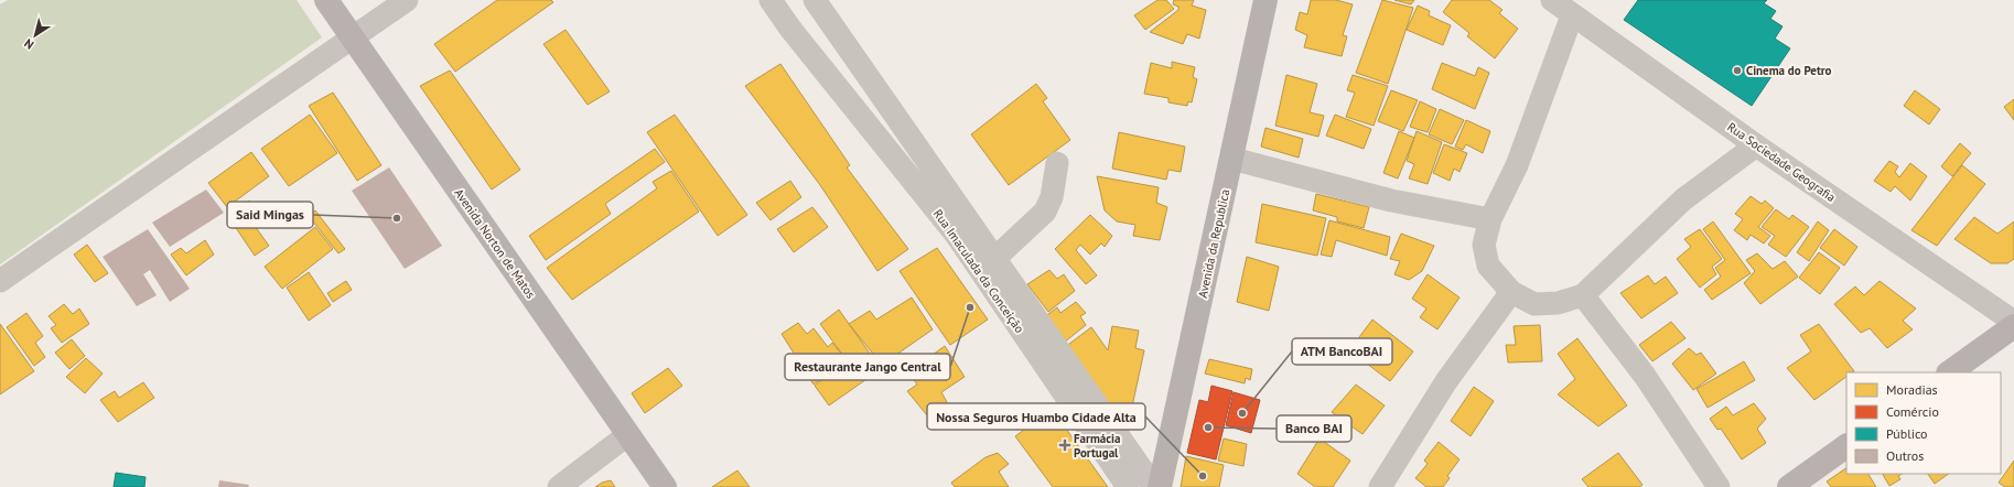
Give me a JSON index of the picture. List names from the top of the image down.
{
  "streets": {
    "main road": ["Avenida Norton de Matos", "Avenida da Republica"],
    "street": ["Rua Sociedade Geografia", "Rua Imaculada da Conceição"]
  },
  "places": {
    "other": [
      "Cinema do Petro",
      "Said Mingas",
      "Restaurante Jango Central",
      "ATM BancoBAI",
      "Banco BAI",
      "Nossa Seguros Huambo Cidade Alta"
    ],
    "health": ["Farmácia Portugal"]
  },
  "legend": [
    "Moradias",
    "Comércio",
    "Público",
    "Outros"
  ],
  "north": "bottom left"
}
